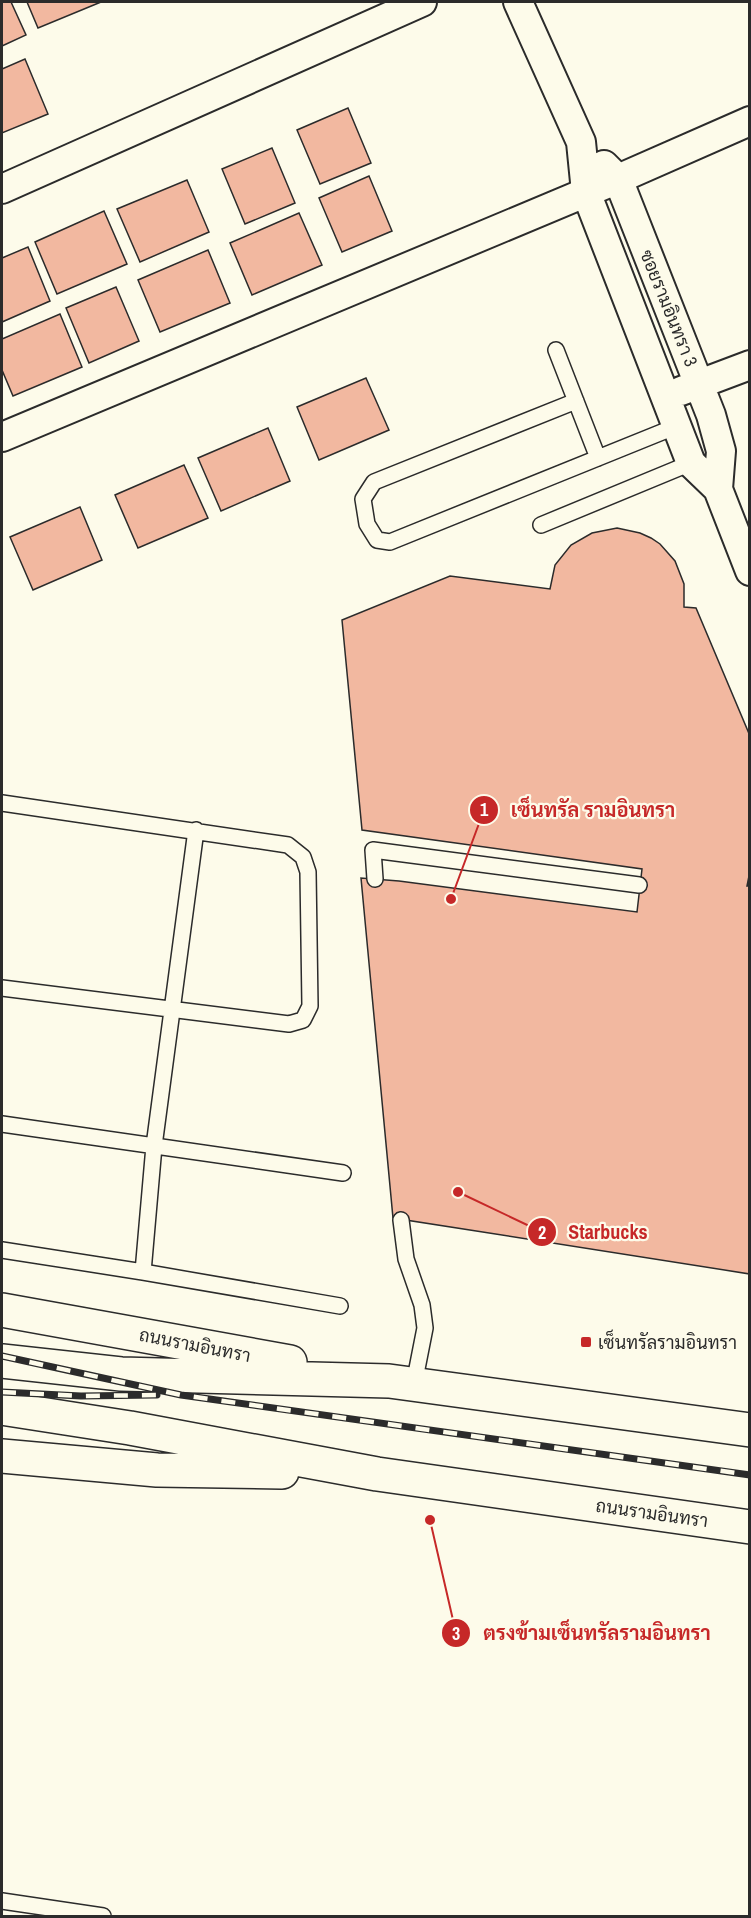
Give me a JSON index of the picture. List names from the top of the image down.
{
  "streets": {
    "main road": ["ถนนรามอินทรา"],
    "street": ["ซอยรามอินทรา 3"]
  },
  "places": {
    "other": ["เซ็นทรัล รามอินทรา", "Starbucks", "ตรงข้ามเซ็นทรัลรามอินทรา"],
    "transit": ["เซ็นทรัลรามอินทรา"]
  }
}
